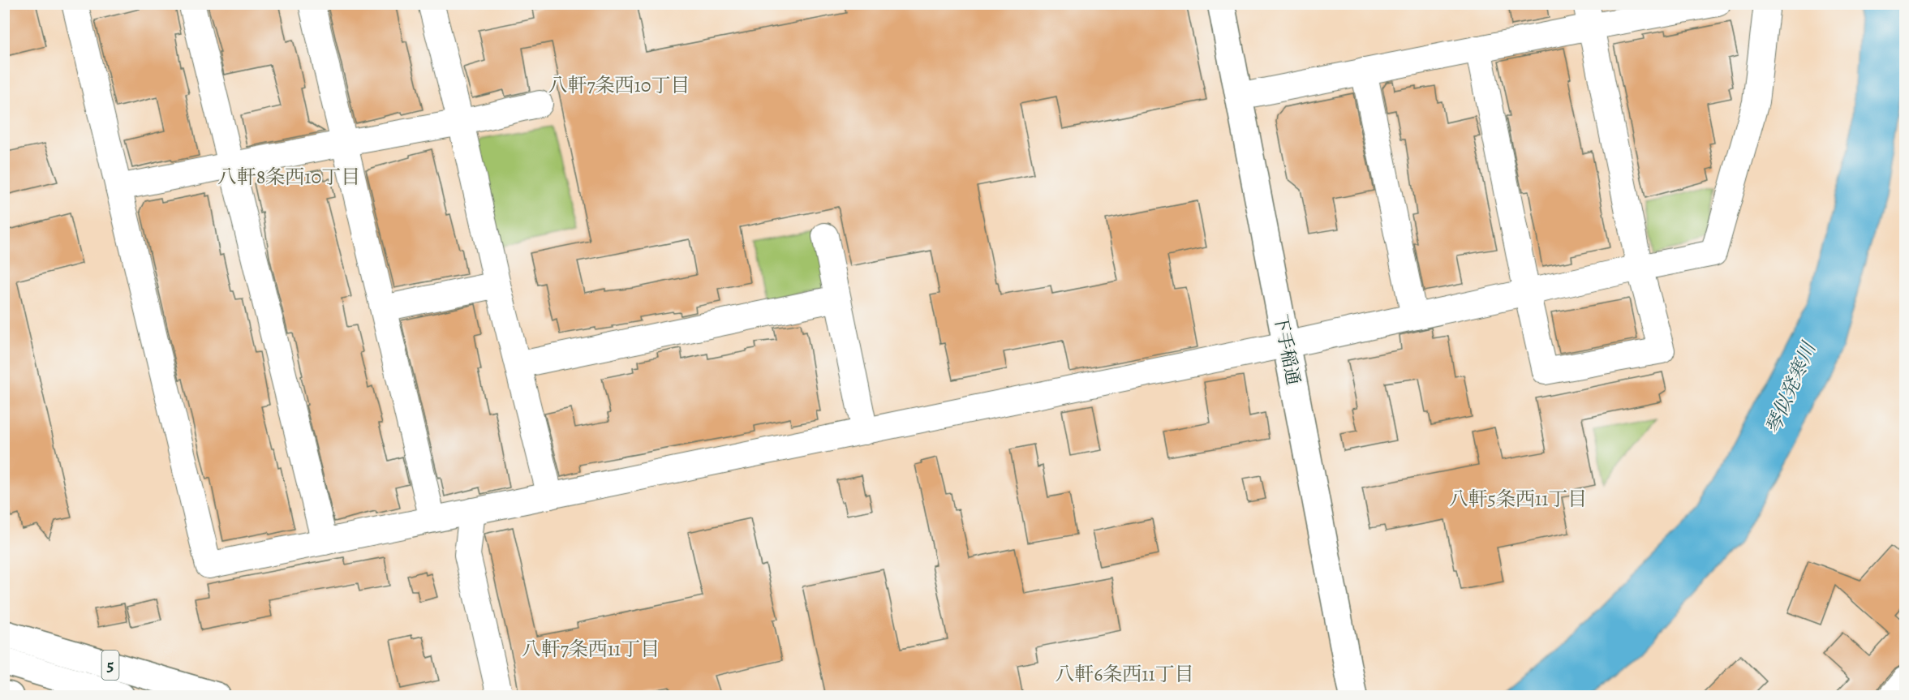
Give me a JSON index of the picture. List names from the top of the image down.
{
  "streets": {
    "main road": ["下手稲通", "5"]
  },
  "districts": [
    "八軒7条西10丁目",
    "八軒8条西10丁目",
    "八軒5条西11丁目",
    "八軒7条西11丁目",
    "八軒6条西11丁目"
  ],
  "water": ["琴似発寒川"]
}
